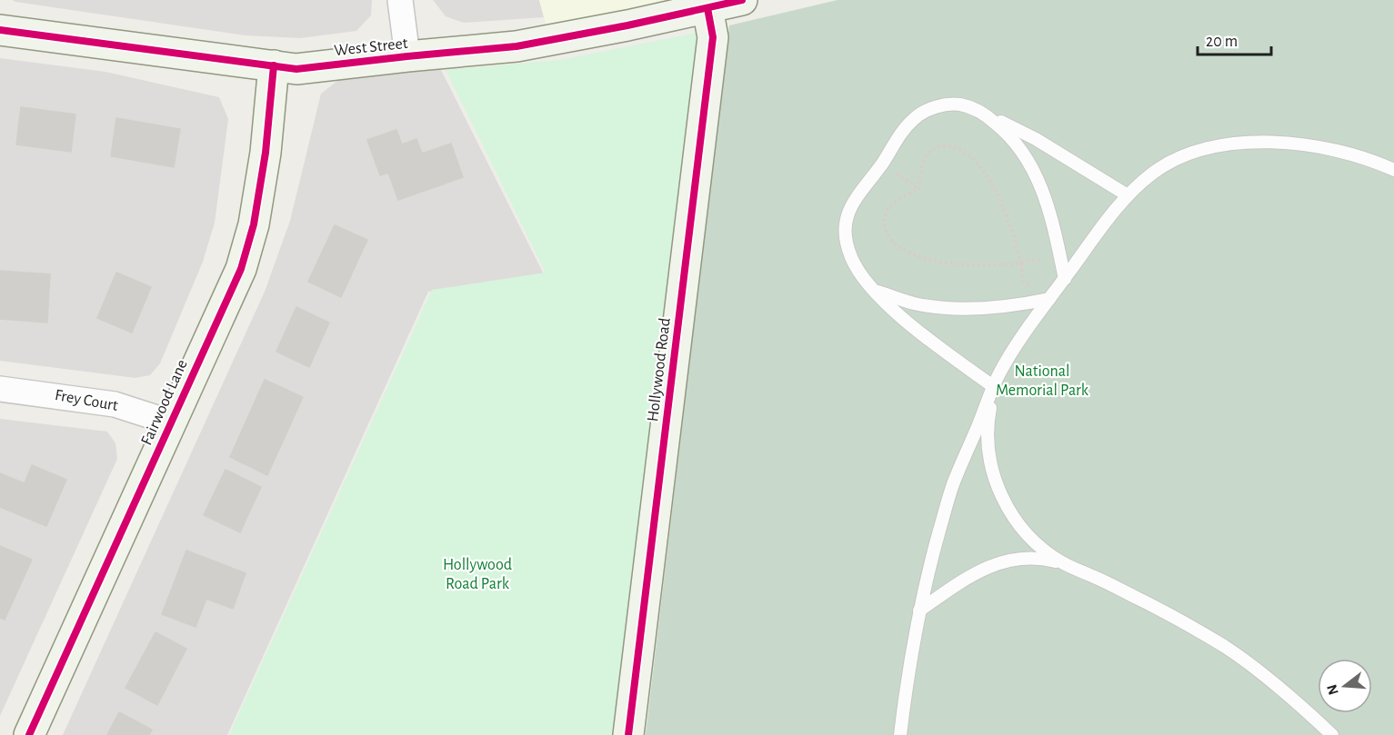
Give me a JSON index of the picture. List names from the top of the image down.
{
  "streets": {
    "street": [
      "West Street",
      "Hollywood Road",
      "Frey Court",
      "Fairwood Lane"
    ]
  },
  "crossings": [
    ["West Street", "Hollywood Road"],
    ["West Street", "Fairwood Lane"],
    ["Frey Court", "Fairwood Lane"]
  ],
  "parks": ["National Memorial Park", "Hollywood Road Park"],
  "scale_bar": "20 m",
  "north": "left"
}
